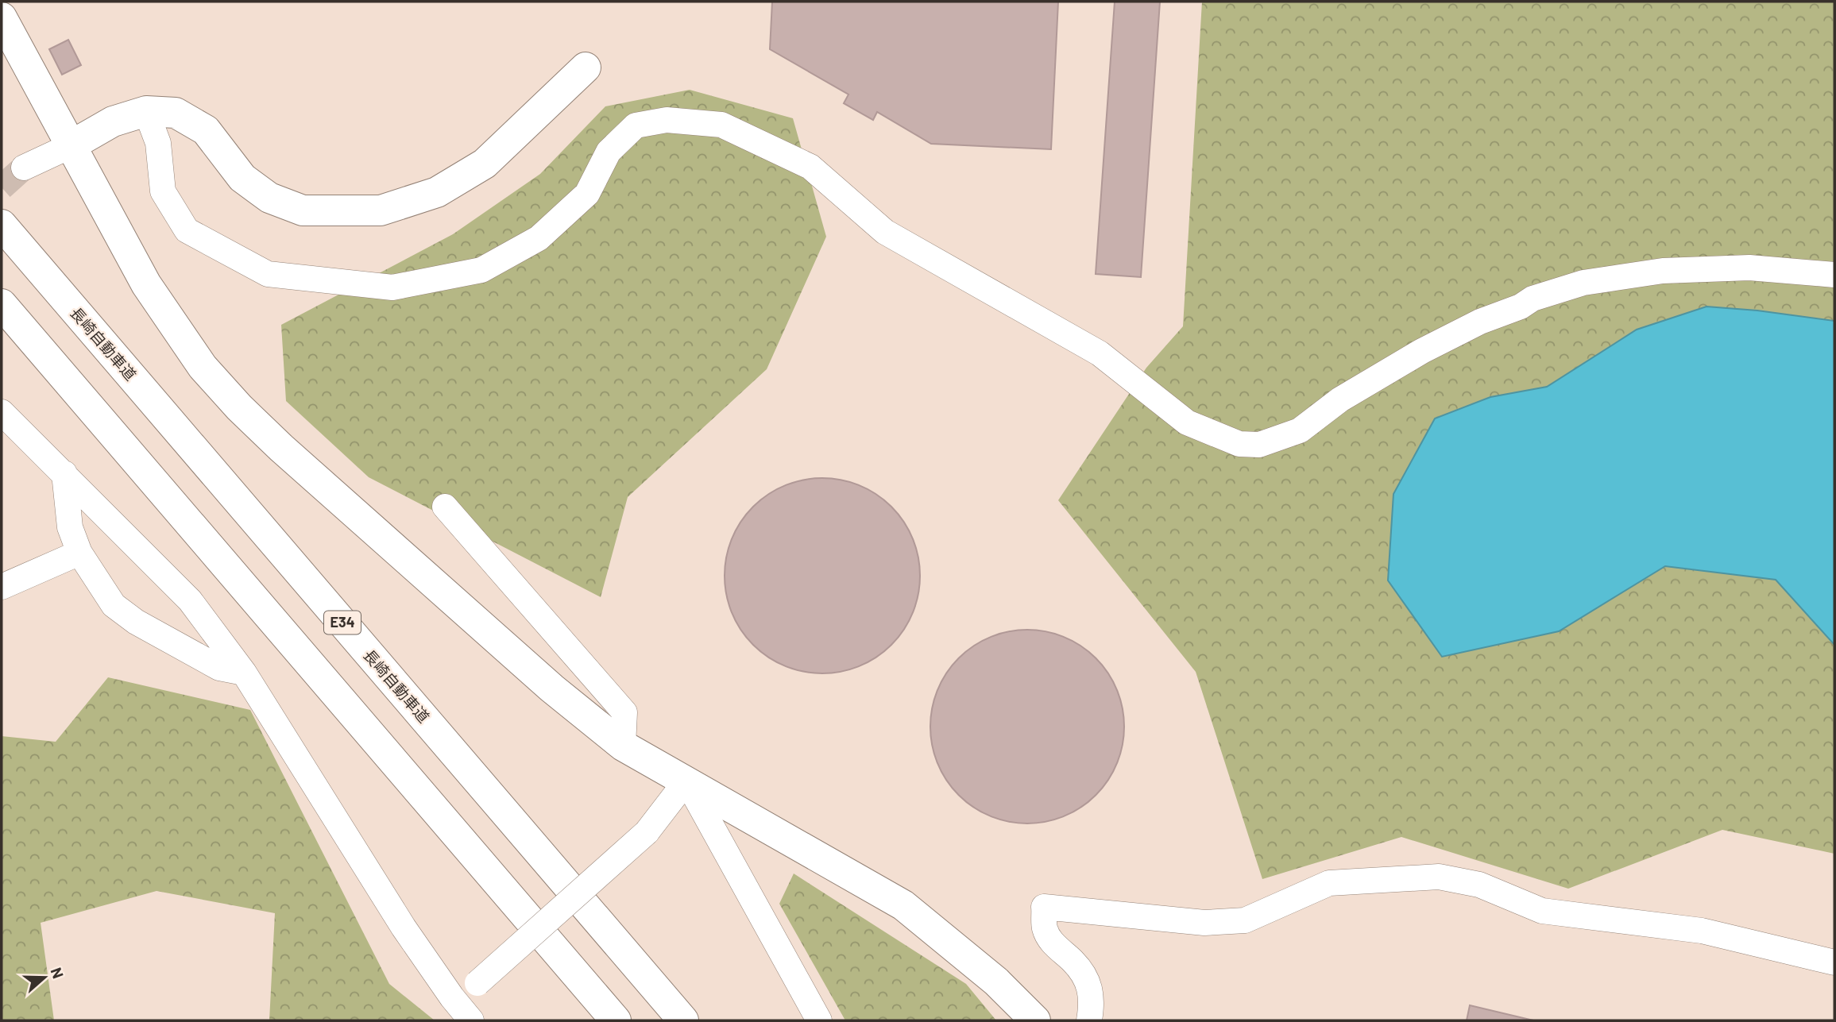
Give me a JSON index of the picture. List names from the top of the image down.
{
  "streets": {
    "main road": ["長崎自動車道", "E34"]
  },
  "north": "right"
}
